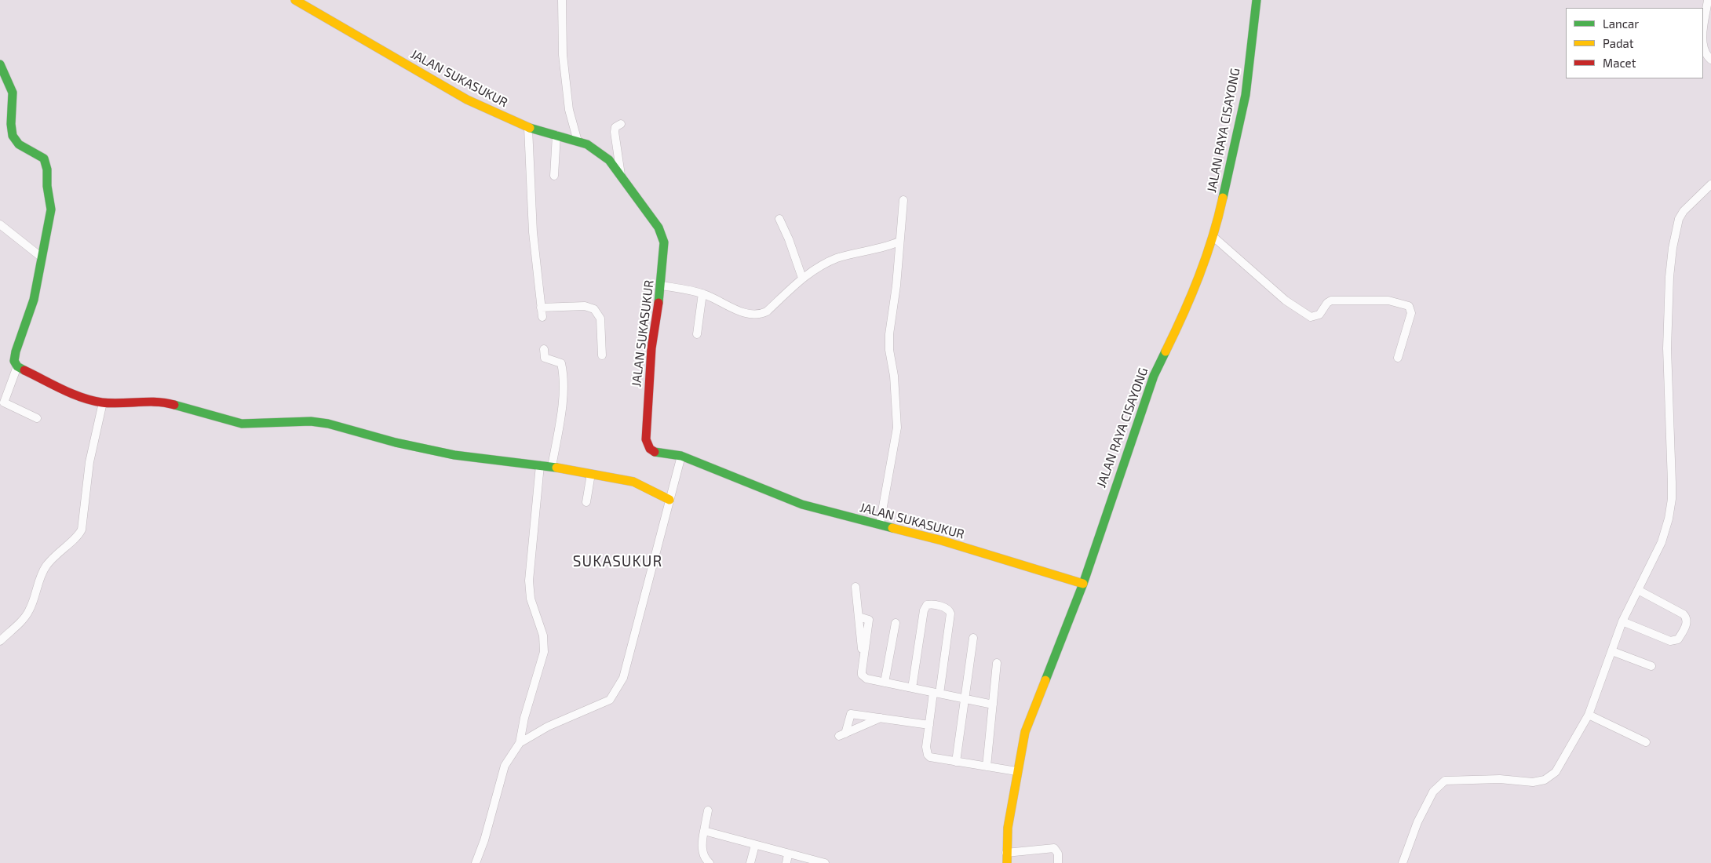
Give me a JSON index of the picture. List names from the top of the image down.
{
  "streets": {
    "street": ["JALAN SUKASUKUR", "JALAN RAYA CISAYONG"]
  },
  "crossings": [
    ["JALAN SUKASUKUR", "JALAN RAYA CISAYONG"]
  ],
  "districts": ["SUKASUKUR"],
  "legend": ["Lancar", "Padat", "Macet"]
}
